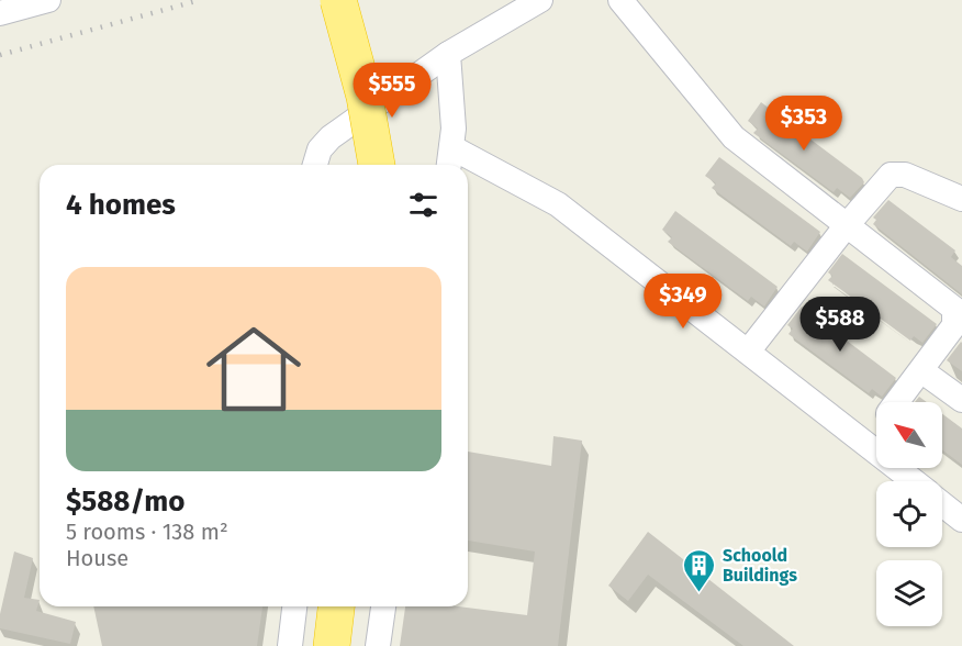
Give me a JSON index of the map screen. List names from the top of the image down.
{
  "places": {
    "building": ["Schoold Buildings"]
  },
  "north": "top left",
  "page": {
    "price": [
      "$555",
      "$353",
      "$349",
      "$588"
    ],
    "heading": "4 homes",
    "list": [
      {
        "name": "$588/mo",
        "note": "5 rooms · 138 m² · House"
      }
    ]
  }
}
